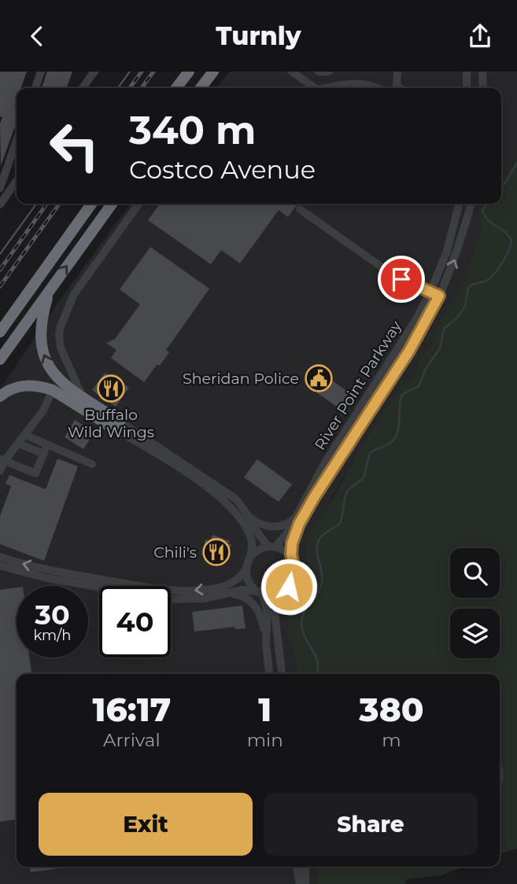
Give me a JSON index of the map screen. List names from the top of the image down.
{
  "streets": {
    "street": ["River Point Parkway"]
  },
  "places": {
    "public building": ["Sheridan Police"],
    "restaurant": ["Buffalo Wild Wings", "Chili's"]
  },
  "page": {
    "header": "Turnly",
    "turn": ["340 m", "Costco Avenue"],
    "speed": "30 km/h",
    "limit": "40",
    "eta": [
      "16:17",
      "Arrival",
      "1",
      "min",
      "380",
      "m"
    ],
    "buttons": ["Exit", "Share"]
  }
}
